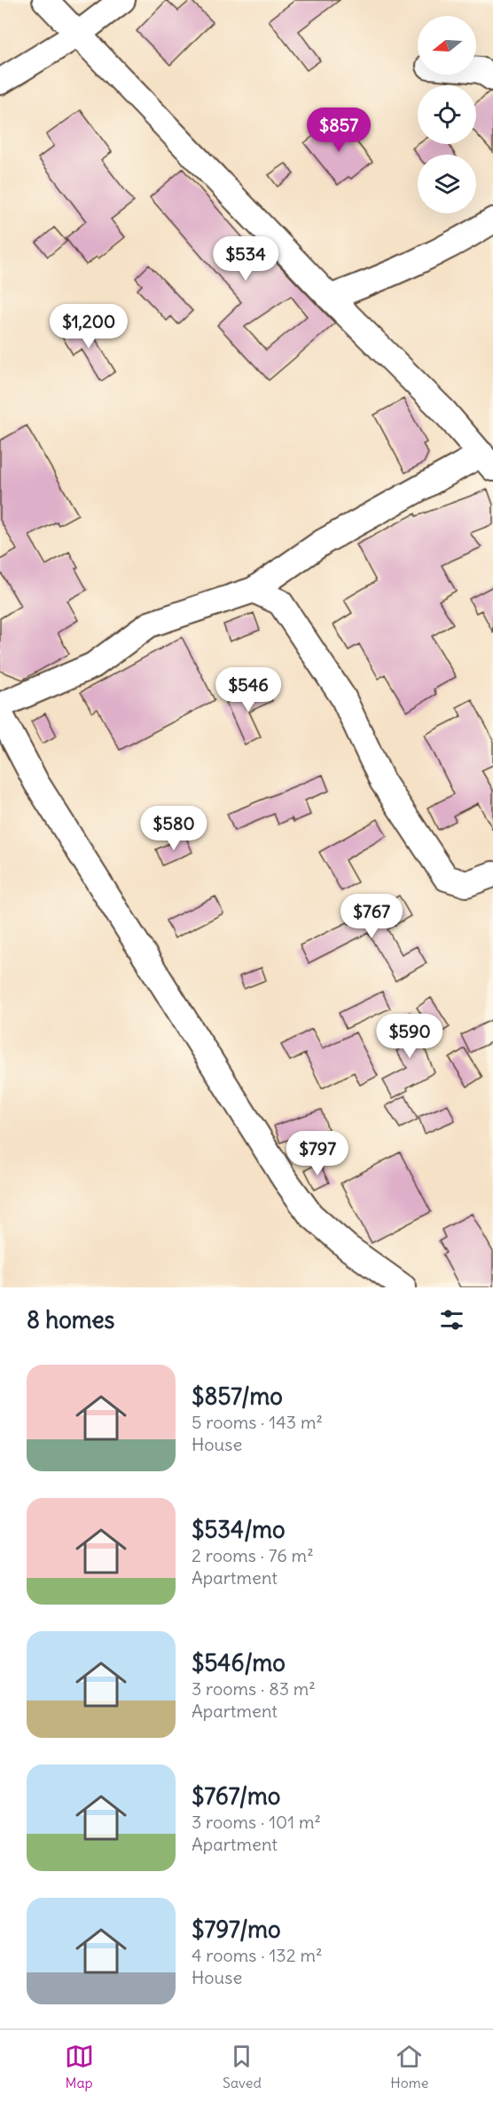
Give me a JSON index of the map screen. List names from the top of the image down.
{
  "north": "left",
  "page": {
    "price": [
      "$857",
      "$534",
      "$1,200",
      "$546",
      "$580",
      "$767",
      "$590",
      "$797"
    ],
    "heading": "8 homes",
    "list": [
      {
        "name": "$857/mo",
        "note": "5 rooms · 143 m² · House"
      },
      {
        "name": "$534/mo",
        "note": "2 rooms · 76 m² · Apartment"
      },
      {
        "name": "$546/mo",
        "note": "3 rooms · 83 m² · Apartment"
      },
      {
        "name": "$767/mo",
        "note": "3 rooms · 101 m² · Apartment"
      },
      {
        "name": "$797/mo",
        "note": "4 rooms · 132 m² · House"
      }
    ],
    "tabs": ["Map", "Saved", "Home"]
  }
}
